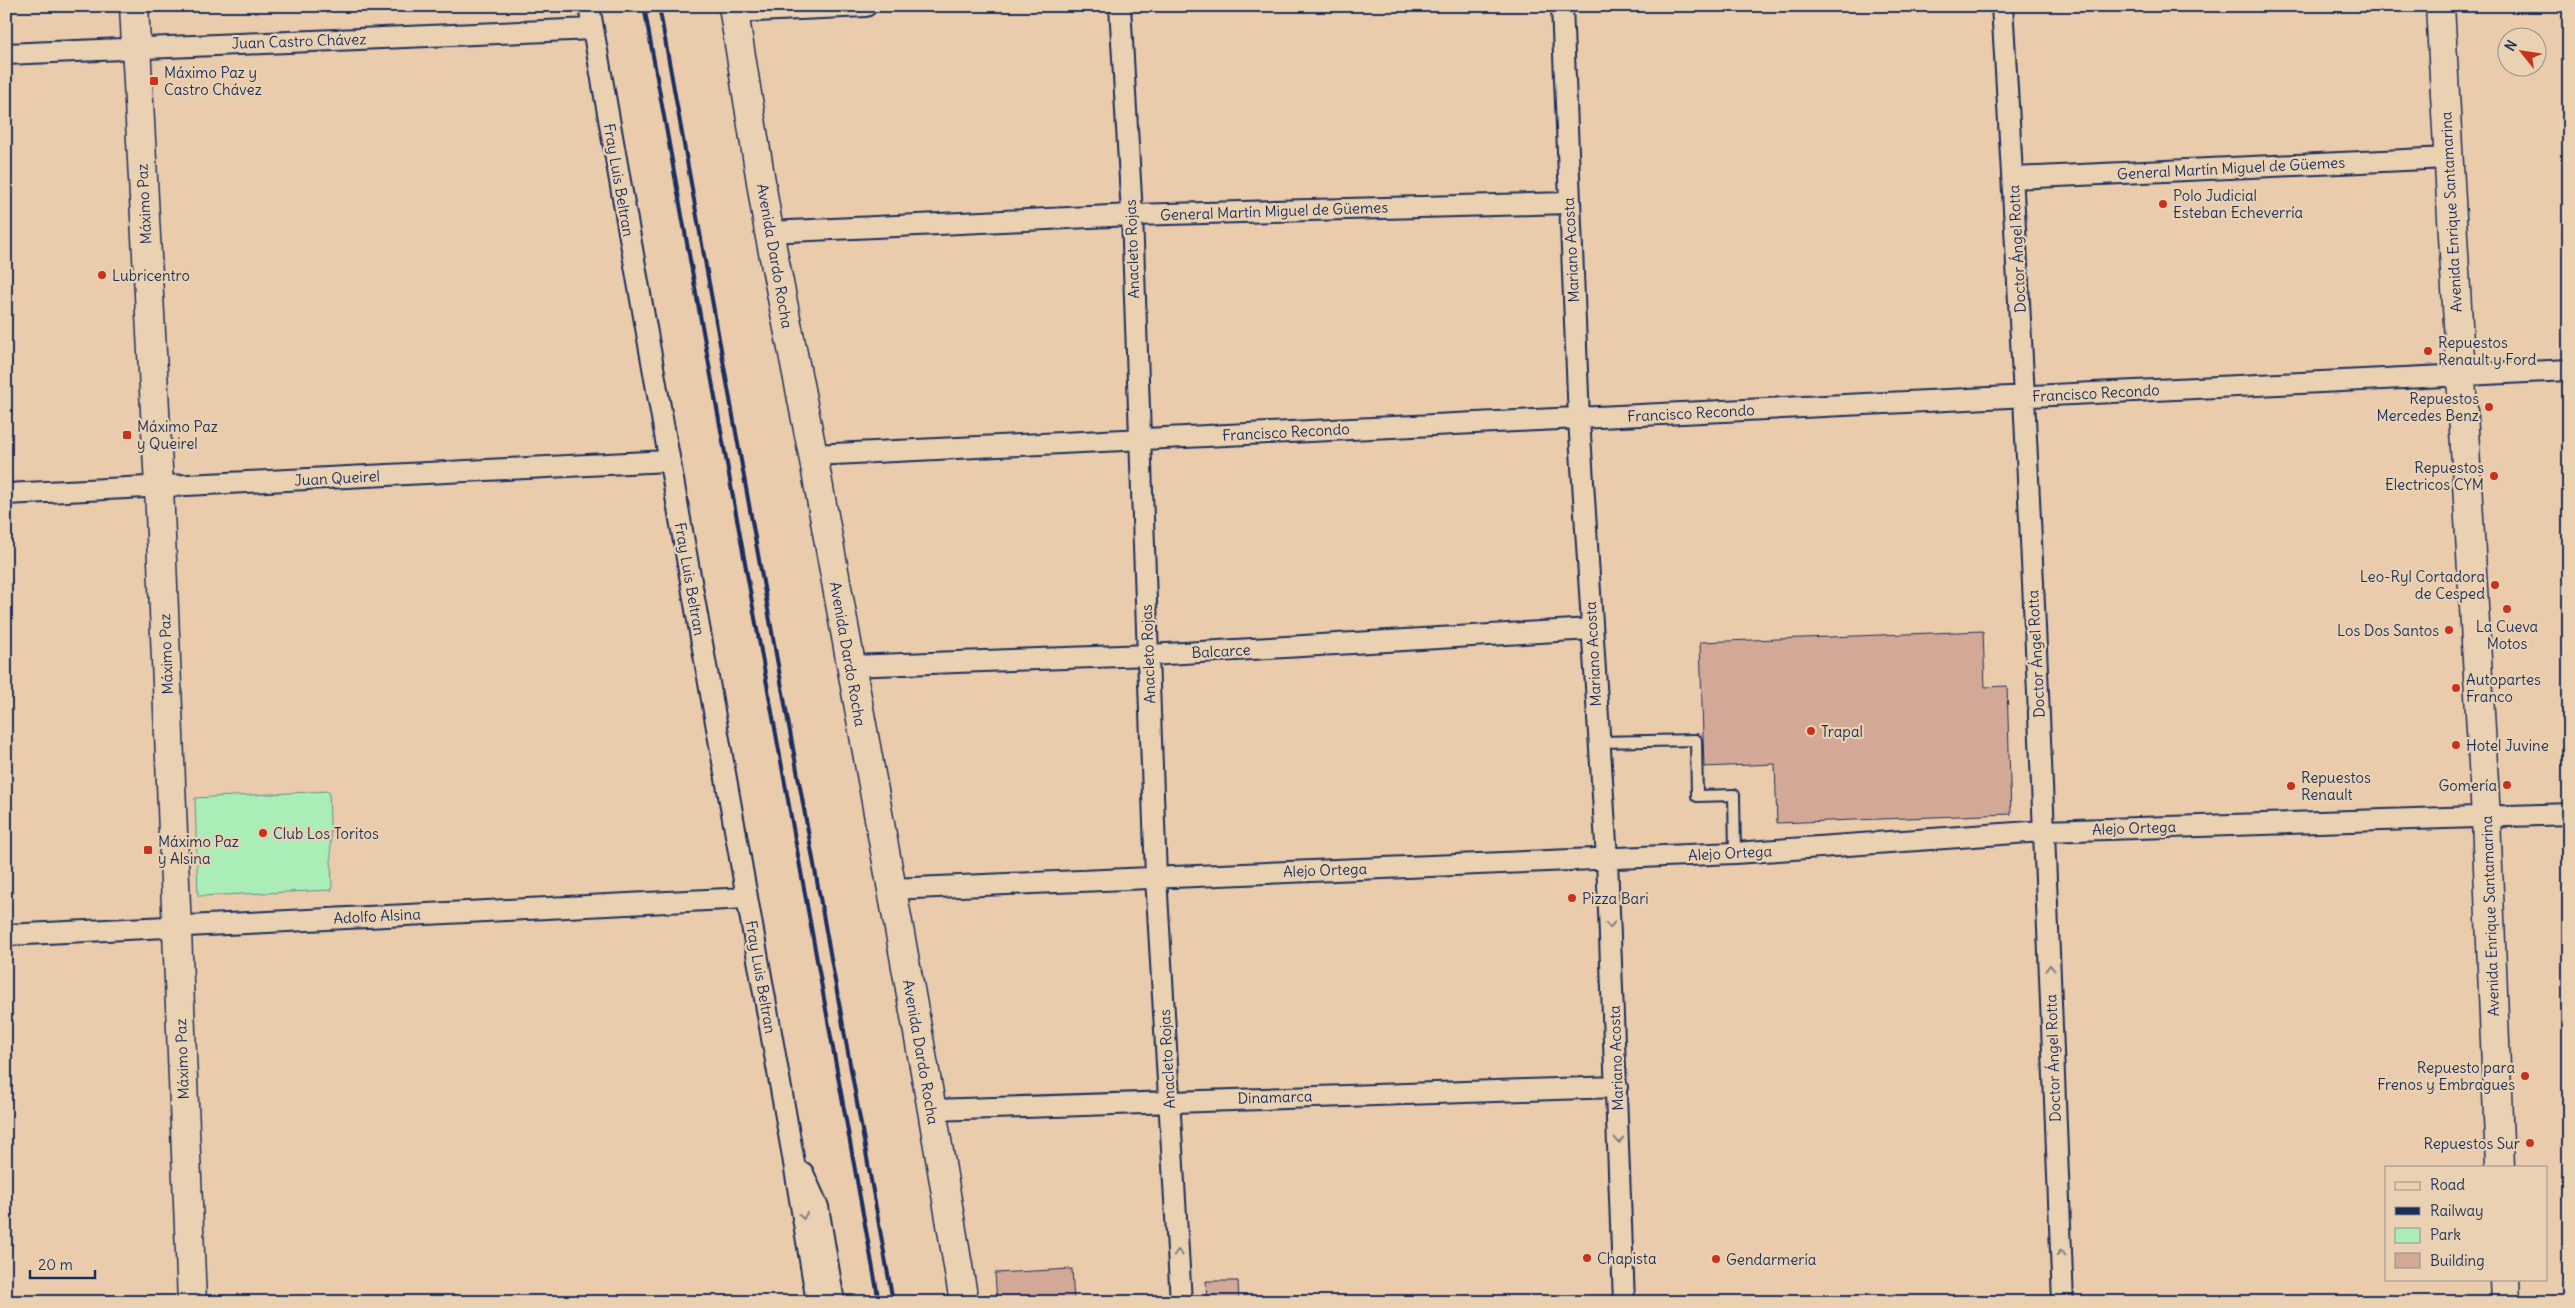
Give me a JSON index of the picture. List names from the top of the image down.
{
  "streets": {
    "main road": ["Máximo Paz", "Avenida Enrique Santamarina", "Avenida Dardo Rocha"],
    "street": [
      "Juan Castro Chávez",
      "General Martín Miguel de Güemes",
      "Fray Luis Beltran",
      "Anacleto Rojas",
      "Doctor Ángel Rotta",
      "Mariano Acosta",
      "Francisco Recondo",
      "Juan Queirel",
      "Balcarce",
      "Alejo Ortega",
      "Adolfo Alsina",
      "Dinamarca"
    ]
  },
  "crossings": [
    ["Juan Castro Chávez", "Fray Luis Beltran"],
    ["Juan Castro Chávez", "Máximo Paz"],
    ["General Martín Miguel de Güemes", "Avenida Enrique Santamarina"],
    ["General Martín Miguel de Güemes", "Anacleto Rojas"],
    ["General Martín Miguel de Güemes", "Doctor Ángel Rotta"],
    ["General Martín Miguel de Güemes", "Mariano Acosta"],
    ["General Martín Miguel de Güemes", "Avenida Dardo Rocha"],
    ["Fray Luis Beltran", "Juan Queirel"],
    ["Fray Luis Beltran", "Adolfo Alsina"],
    ["Máximo Paz", "Juan Queirel"],
    ["Máximo Paz", "Adolfo Alsina"],
    ["Avenida Enrique Santamarina", "Francisco Recondo"],
    ["Avenida Enrique Santamarina", "Alejo Ortega"],
    ["Anacleto Rojas", "Francisco Recondo"],
    ["Anacleto Rojas", "Balcarce"],
    ["Anacleto Rojas", "Alejo Ortega"],
    ["Anacleto Rojas", "Dinamarca"],
    ["Doctor Ángel Rotta", "Francisco Recondo"],
    ["Doctor Ángel Rotta", "Alejo Ortega"],
    ["Mariano Acosta", "Francisco Recondo"],
    ["Mariano Acosta", "Balcarce"],
    ["Mariano Acosta", "Alejo Ortega"],
    ["Mariano Acosta", "Dinamarca"],
    ["Avenida Dardo Rocha", "Francisco Recondo"],
    ["Avenida Dardo Rocha", "Balcarce"],
    ["Avenida Dardo Rocha", "Alejo Ortega"],
    ["Avenida Dardo Rocha", "Dinamarca"]
  ],
  "one_way": ["Doctor Ángel Rotta"],
  "places": {
    "transit": ["Máximo Paz y Castro Chávez", "Máximo Paz y Queirel", "Máximo Paz y Alsina"],
    "other": [
      "Polo Judicial Esteban Echeverría",
      "Lubricentro",
      "Repuestos Renault y Ford",
      "Repuestos Mercedes Benz",
      "Repuestos Electricos CYM",
      "Leo-Ryl Cortadora de Cesped",
      "La Cueva Motos",
      "Los Dos Santos",
      "Autopartes Franco",
      "Trapal",
      "Hotel Juvine",
      "Gomería",
      "Repuestos Renault",
      "Club Los Toritos",
      "Pizza Bari",
      "Repuesto para Frenos y Embragues",
      "Repuestos Sur",
      "Chapista",
      "Gendarmería"
    ]
  },
  "legend": [
    "Road",
    "Railway",
    "Park",
    "Building"
  ],
  "scale_bar": "20 m",
  "north": "top left"
}
